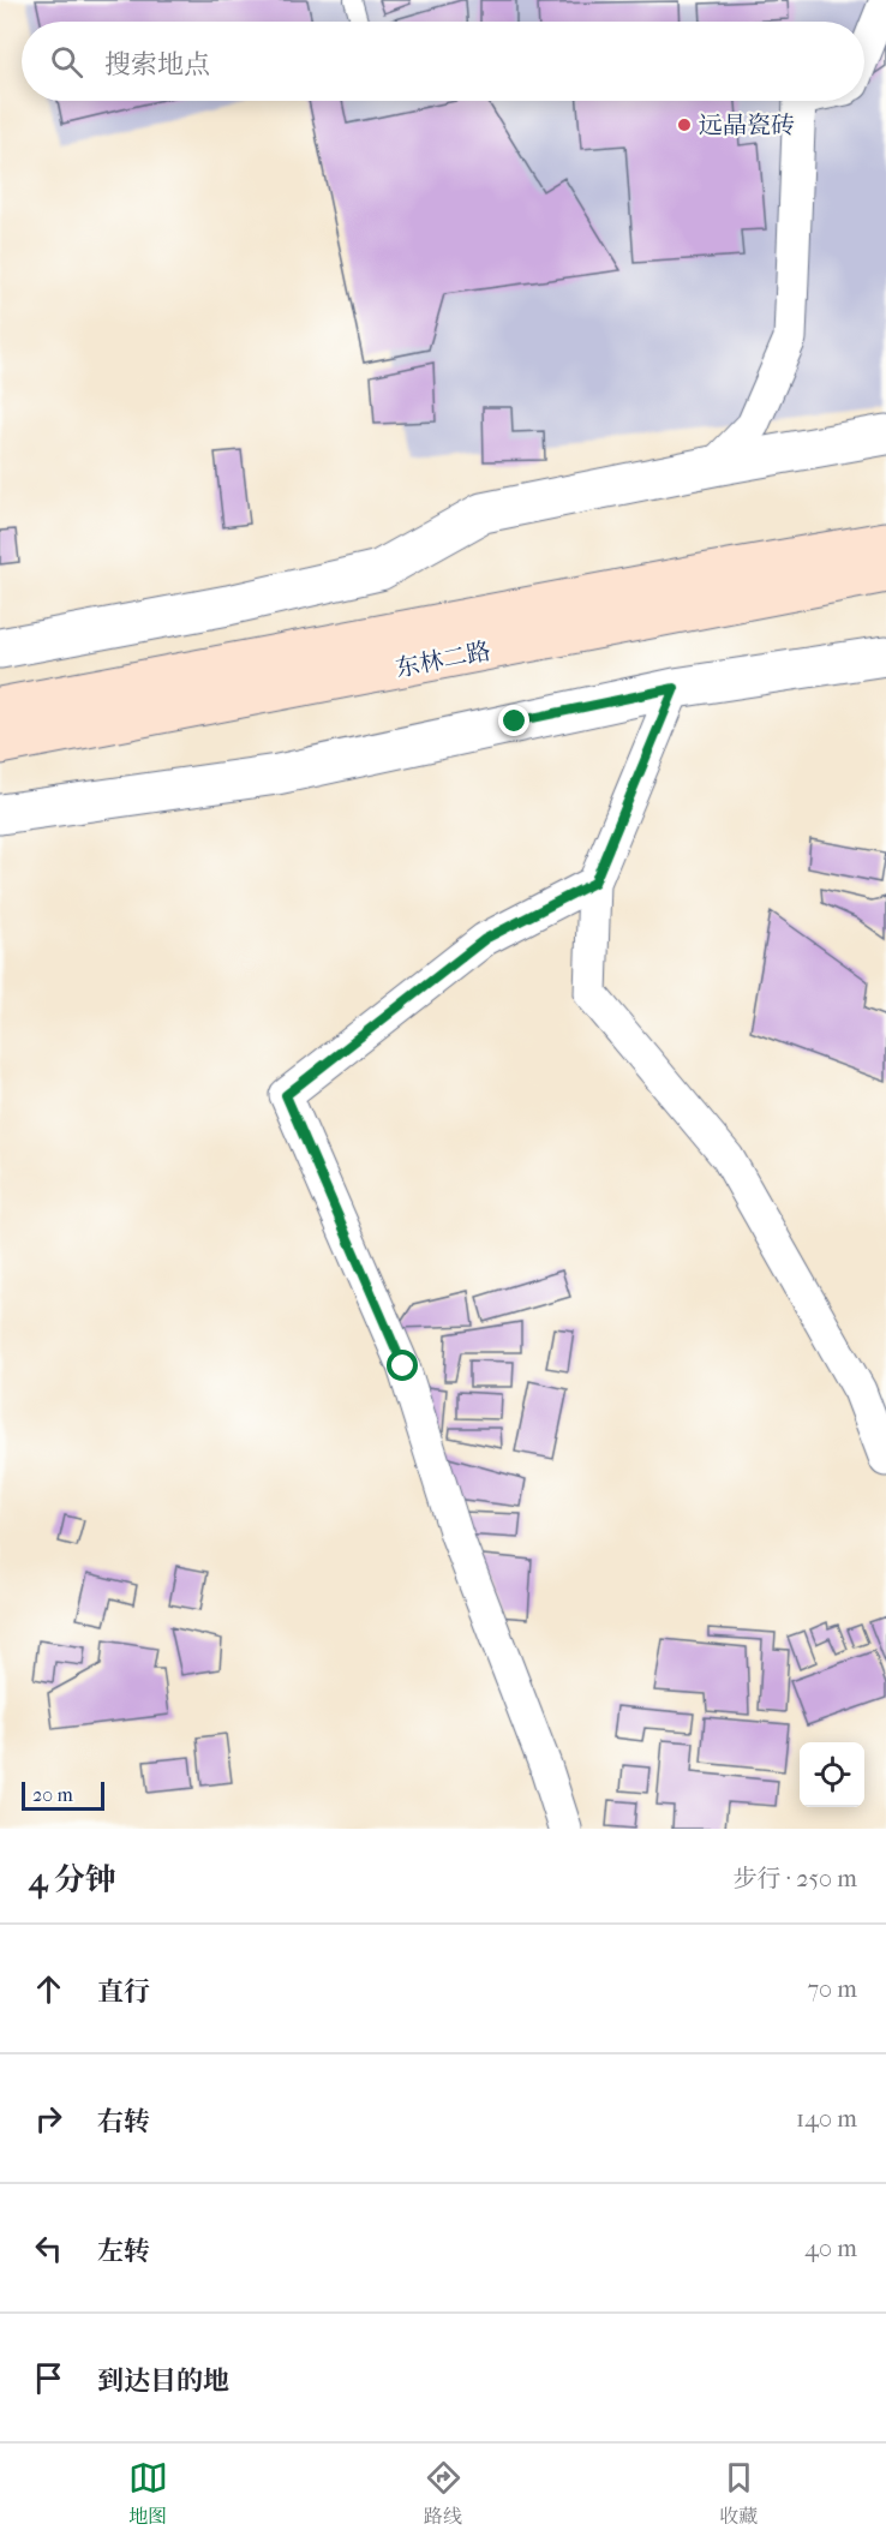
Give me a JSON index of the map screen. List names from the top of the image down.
{
  "streets": {
    "main road": ["东林二路"]
  },
  "places": ["远晶瓷砖"],
  "scale_bar": "20 m",
  "page": {
    "search": "搜索地点",
    "scale": "20 m",
    "heading": ["4 分钟", "步行 · 250 m"],
    "list": [
      ["直行", "70 m"],
      ["右转", "140 m"],
      ["左转", "40 m"],
      "到达目的地"
    ],
    "nav": ["地图", "路线", "收藏"]
  }
}
